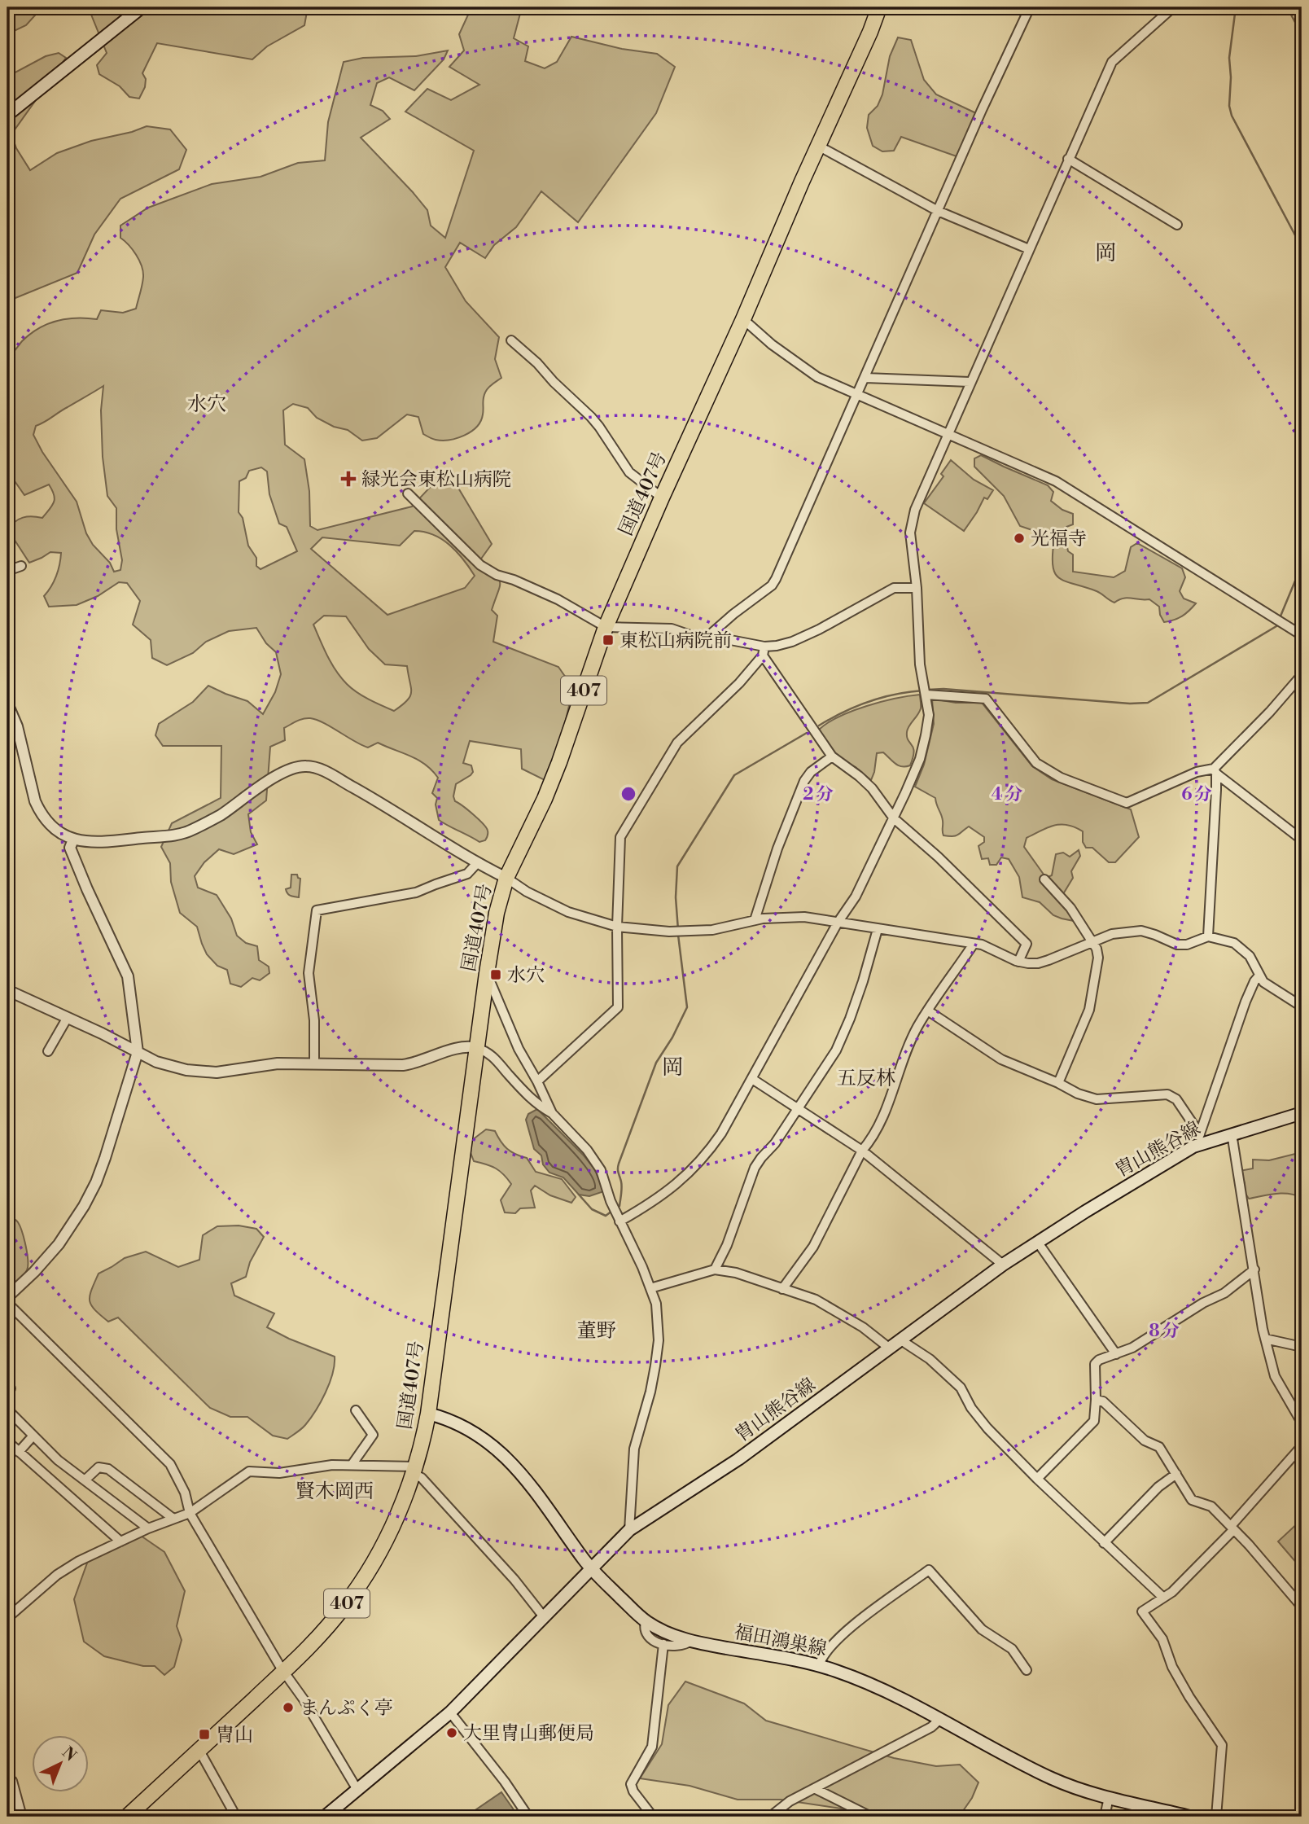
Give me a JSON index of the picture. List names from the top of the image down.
{
  "streets": {
    "highway": ["国道407号", "407"],
    "main road": ["胄山熊谷線", "福田鴻巣線"]
  },
  "crossings": [
    ["国道407号", "福田鴻巣線"],
    ["胄山熊谷線", "福田鴻巣線"]
  ],
  "districts": [
    "岡",
    "水穴",
    "岡",
    "五反林",
    "董野",
    "賢木岡西"
  ],
  "places": {
    "health": ["緑光会東松山病院"],
    "other": ["光福寺", "まんぷく亭", "大里冑山郵便局"],
    "transit": ["東松山病院前", "水穴", "冑山"]
  },
  "north": "top right",
  "rings": [
    "2 分",
    "4 分",
    "6 分",
    "8 分"
  ]
}
